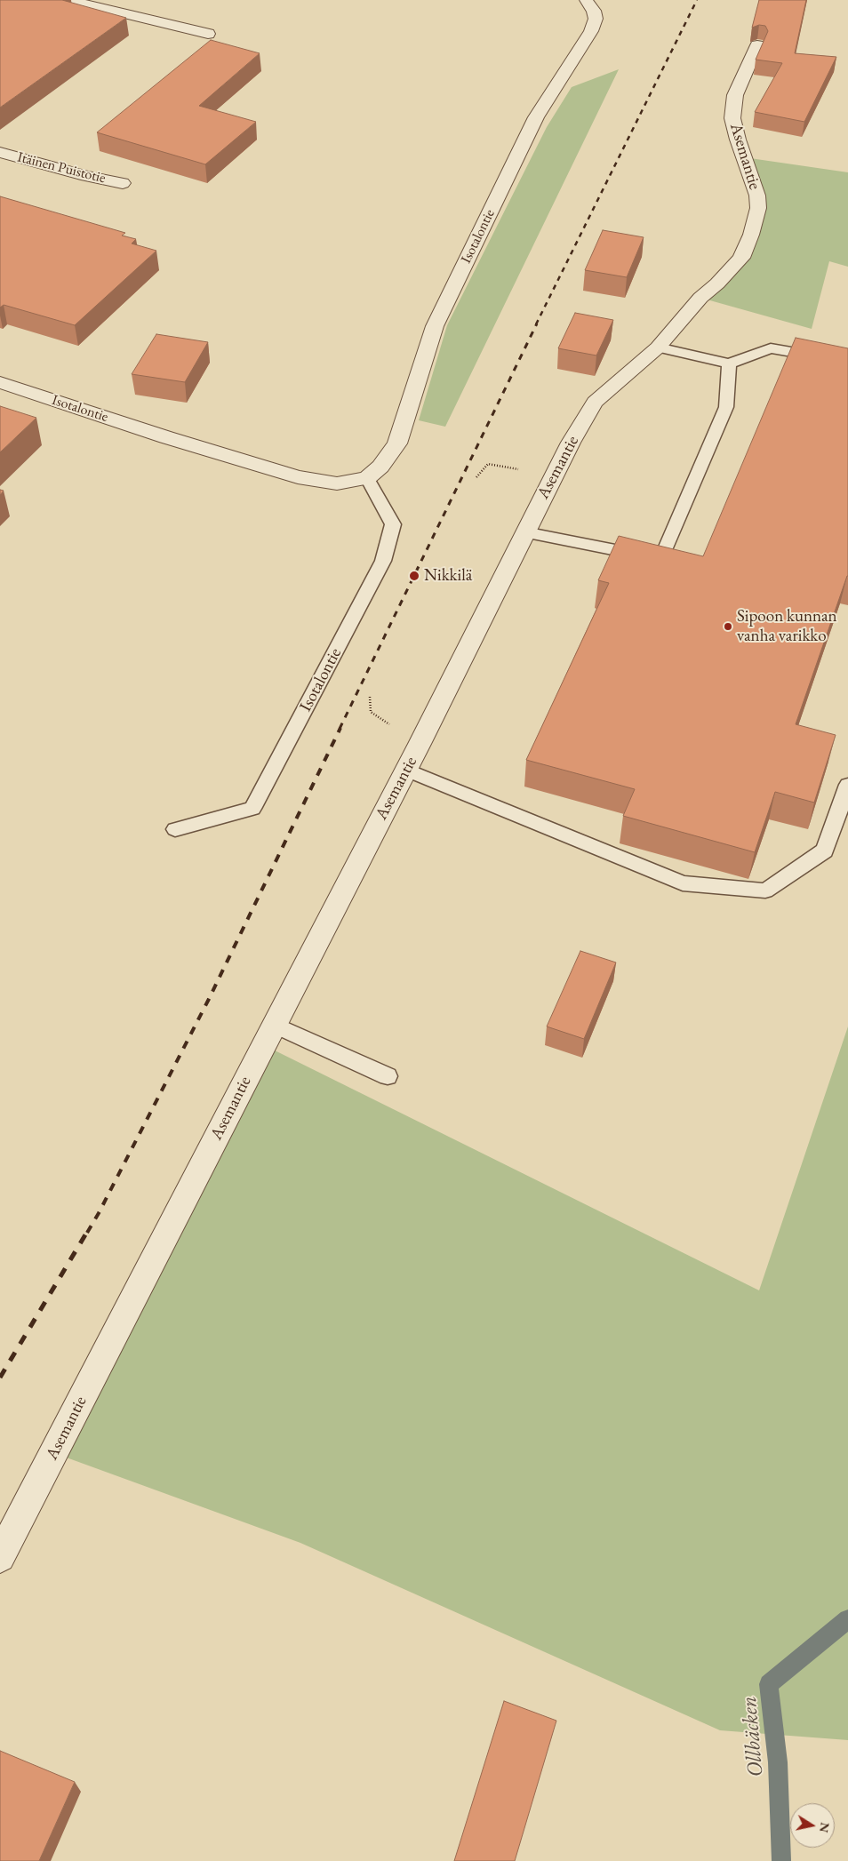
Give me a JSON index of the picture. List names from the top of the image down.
{
  "streets": {
    "street": ["Asemantie", "Itäinen Puistotie", "Isotalontie"]
  },
  "water": ["Ollbäcken"],
  "places": ["Nikkilä", "Sipoon kunnan vanha varikko"],
  "north": "right"
}
